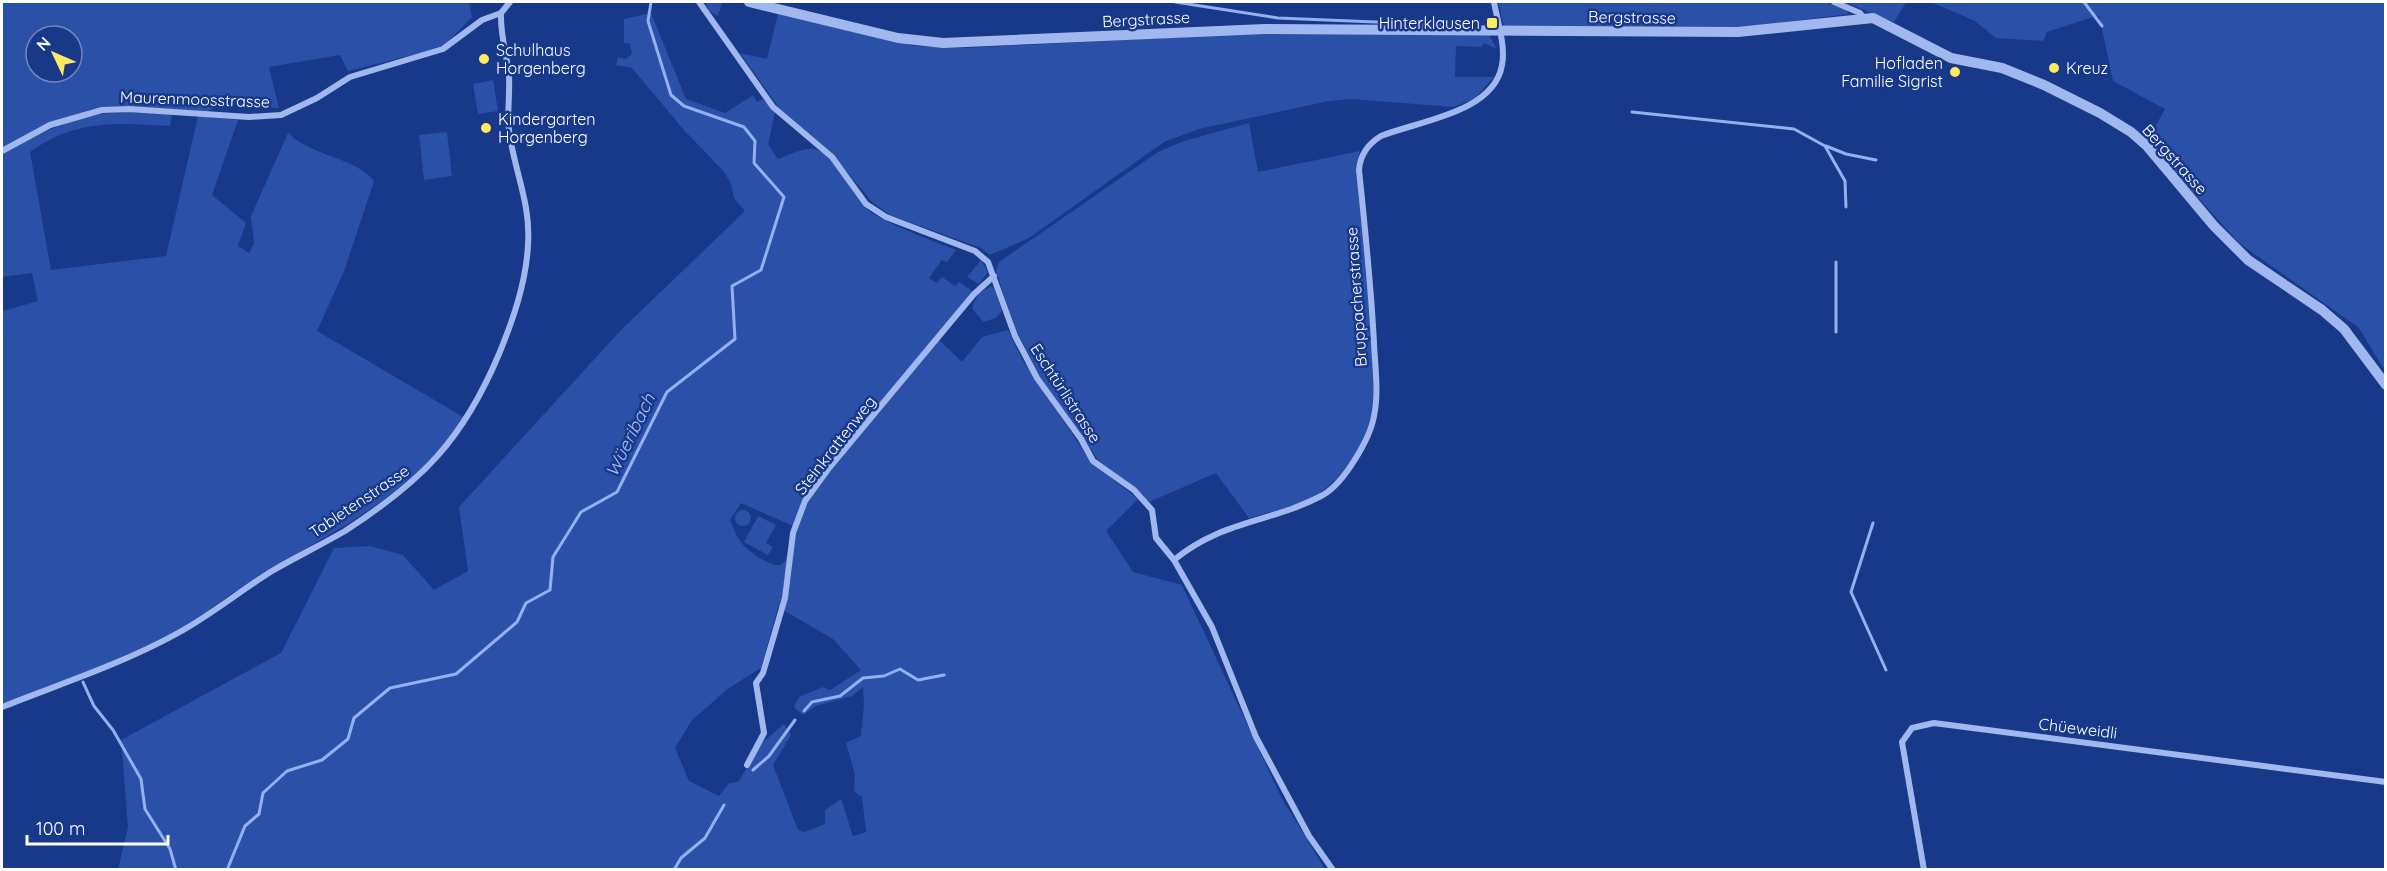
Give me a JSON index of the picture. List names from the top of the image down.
{
  "streets": {
    "street": [
      "Bergstrasse",
      "Maurenmoosstrasse",
      "Bruppacherstrasse",
      "Eschtürlistrasse",
      "Steinkrattenweg",
      "Tabletenstrasse",
      "Chüeweidli"
    ]
  },
  "crossings": [
    ["Bergstrasse", "Bruppacherstrasse"],
    ["Maurenmoosstrasse", "Tabletenstrasse"],
    ["Bruppacherstrasse", "Eschtürlistrasse"],
    ["Eschtürlistrasse", "Steinkrattenweg"]
  ],
  "water": ["Wüeribach"],
  "places": {
    "transit": ["Hinterklausen"],
    "other": [
      "Schulhaus Horgenberg",
      "Kreuz",
      "Hofladen Familie Sigrist",
      "Kindergarten Horgenberg"
    ]
  },
  "scale_bar": "100 m",
  "north": "top left"
}
